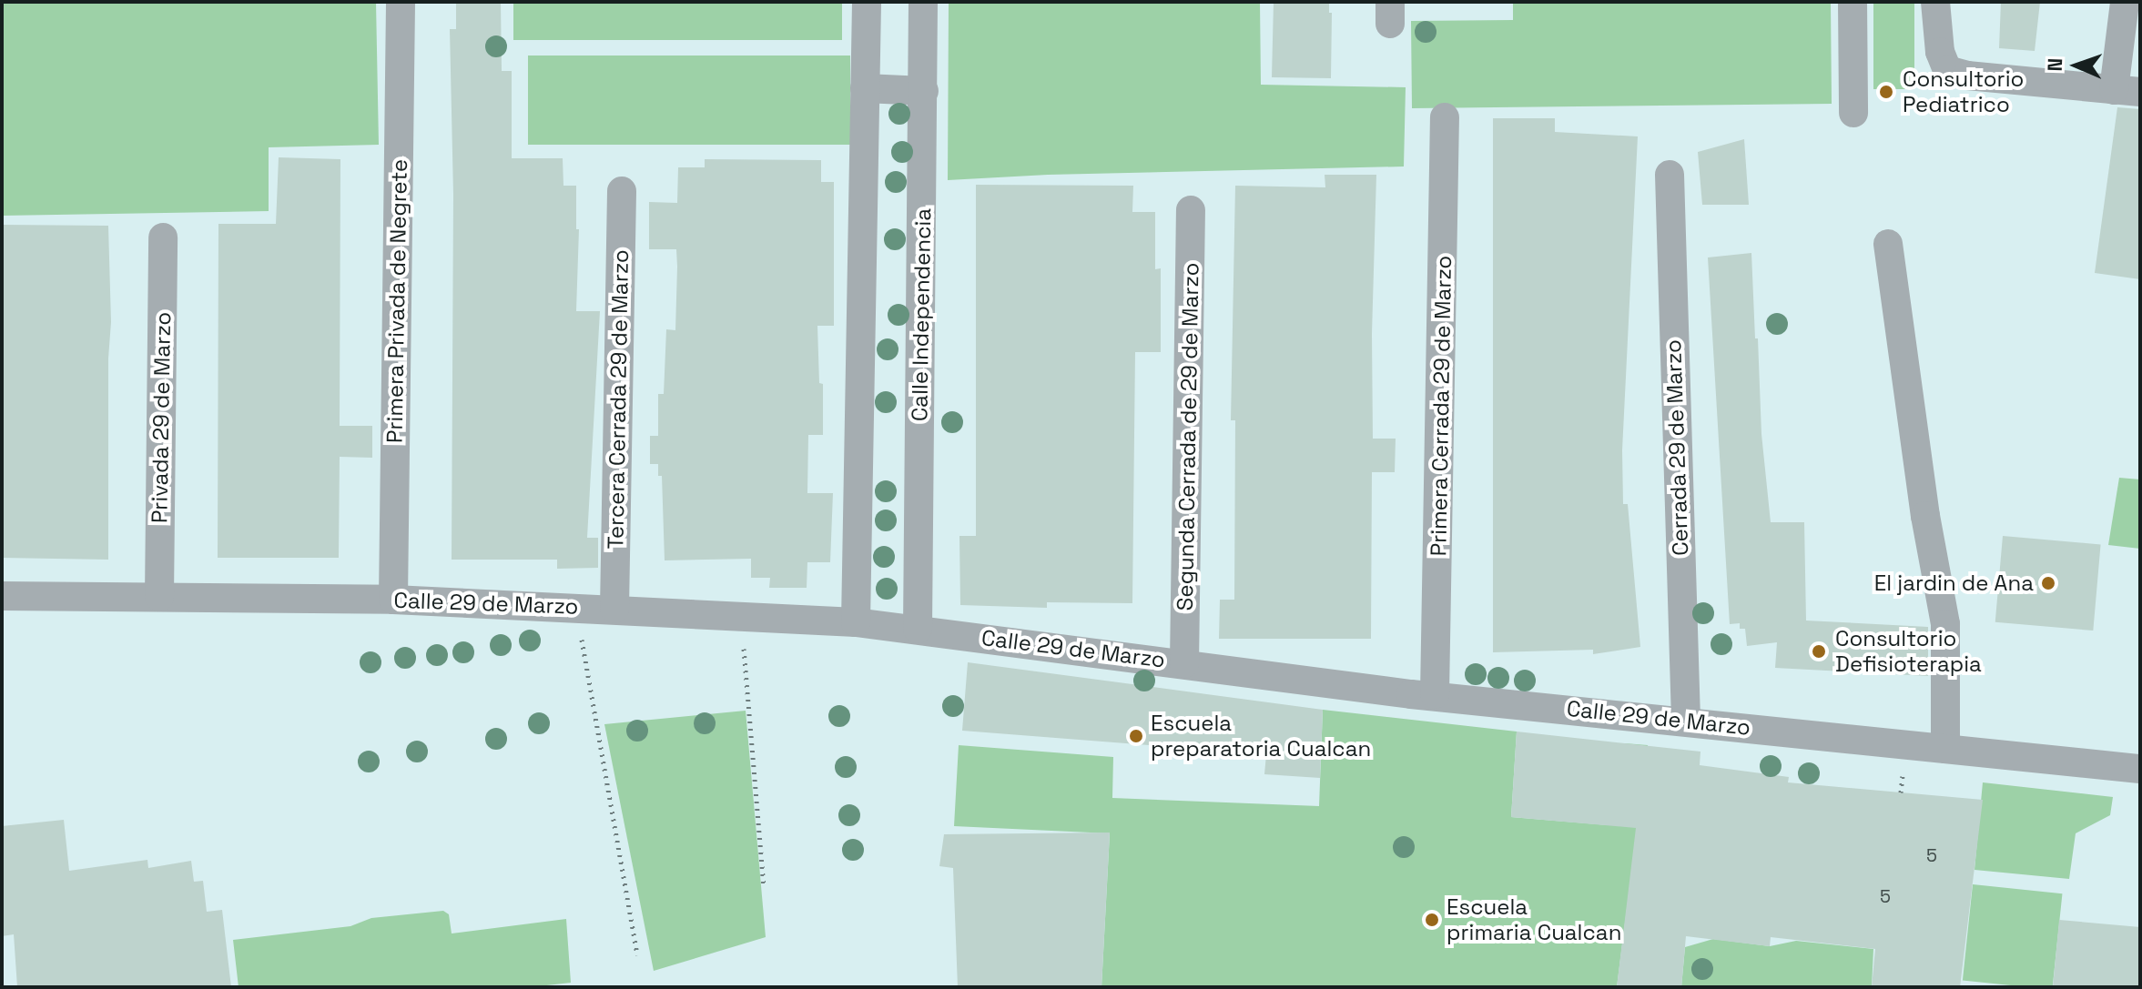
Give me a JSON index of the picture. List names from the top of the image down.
{
  "streets": {
    "street": [
      "Primera Privada de Negrete",
      "Calle Independencia",
      "Tercera Cerrada 29 de Marzo",
      "Primera Cerrada 29 de Marzo",
      "Privada 29 de Marzo",
      "Segunda Cerrada de 29 de Marzo",
      "Cerrada 29 de Marzo",
      "Calle 29 de Marzo"
    ]
  },
  "crossings": [
    ["Primera Privada de Negrete", "Calle 29 de Marzo"],
    ["Calle Independencia", "Calle 29 de Marzo"],
    ["Tercera Cerrada 29 de Marzo", "Calle 29 de Marzo"],
    ["Primera Cerrada 29 de Marzo", "Calle 29 de Marzo"],
    ["Privada 29 de Marzo", "Calle 29 de Marzo"],
    ["Segunda Cerrada de 29 de Marzo", "Calle 29 de Marzo"],
    ["Cerrada 29 de Marzo", "Calle 29 de Marzo"]
  ],
  "places": [
    "Consultorio Pediatrico",
    "El jardin de Ana",
    "Consultorio Defisioterapia",
    "Escuela preparatoria Cualcan",
    "Escuela primaria Cualcan"
  ],
  "house_numbers": ["5", "5"],
  "north": "left"
}
